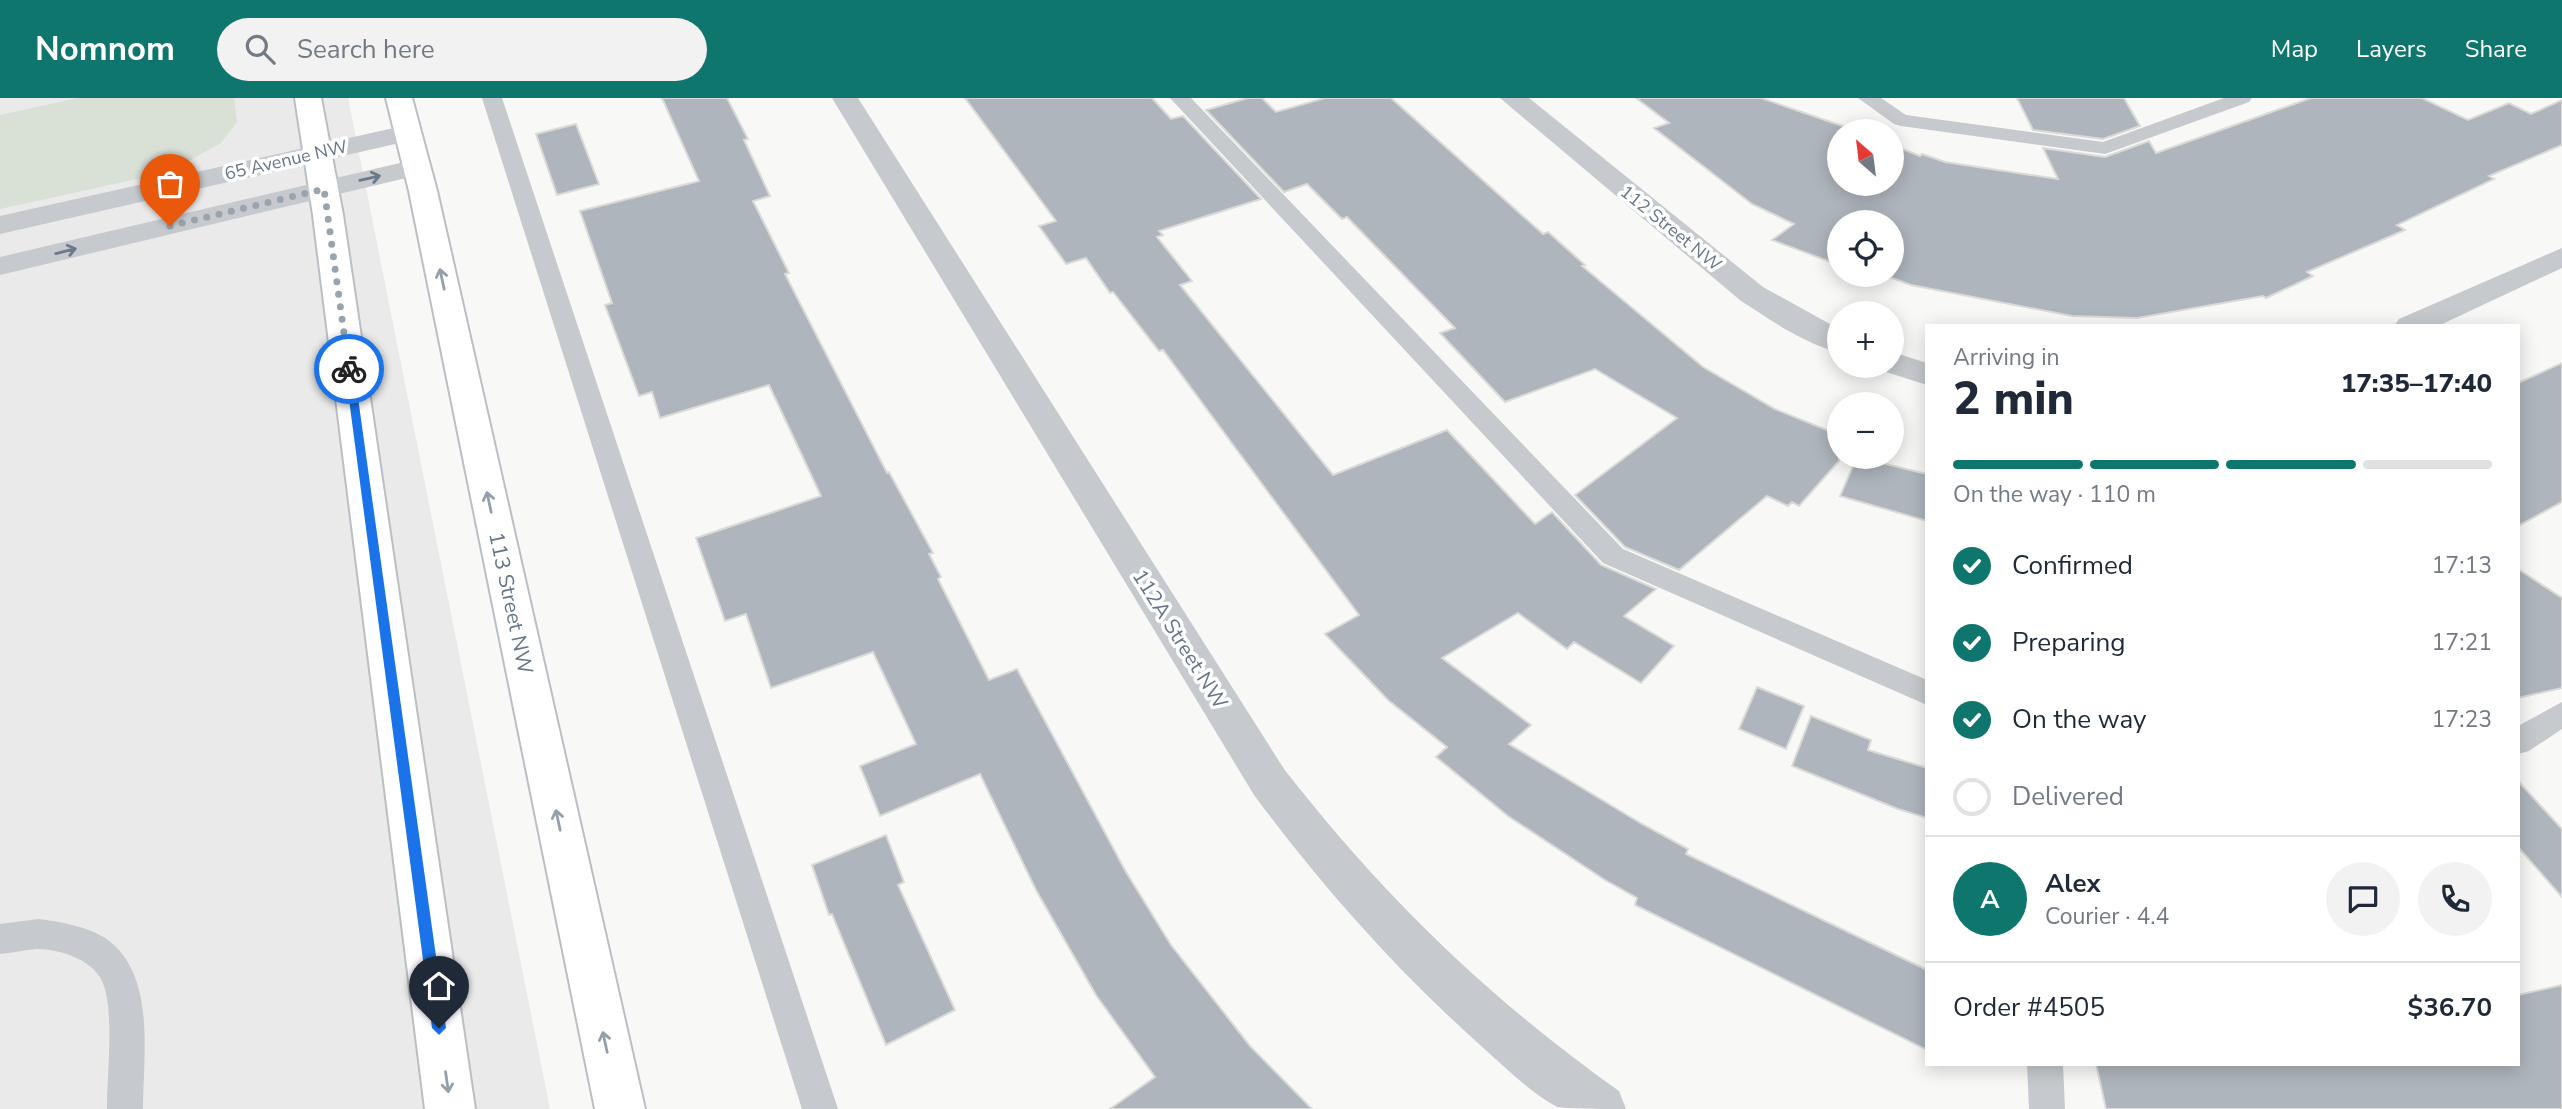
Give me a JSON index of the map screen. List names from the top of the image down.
{
  "streets": {
    "main road": ["113 Street NW"],
    "street": ["65 Avenue NW", "112 Street NW", "112A Street NW"]
  },
  "crossings": [
    ["65 Avenue NW", "113 Street NW"]
  ],
  "north": "top left",
  "page": {
    "header": "Nomnom",
    "search": "Search here",
    "nav": ["Map", "Layers", "Share"],
    "map_buttons": ["+", "−"],
    "heading": ["2 min", "Arriving in", "17:35–17:40"],
    "panel": [
      "Alex",
      "Courier · 4.4",
      "Order #4505",
      "$36.70"
    ],
    "bar": "On the way · 110 m",
    "list": [
      ["Confirmed", "17:13"],
      ["Preparing", "17:21"],
      ["On the way", "17:23"],
      "Delivered"
    ],
    "round": "A"
  }
}
